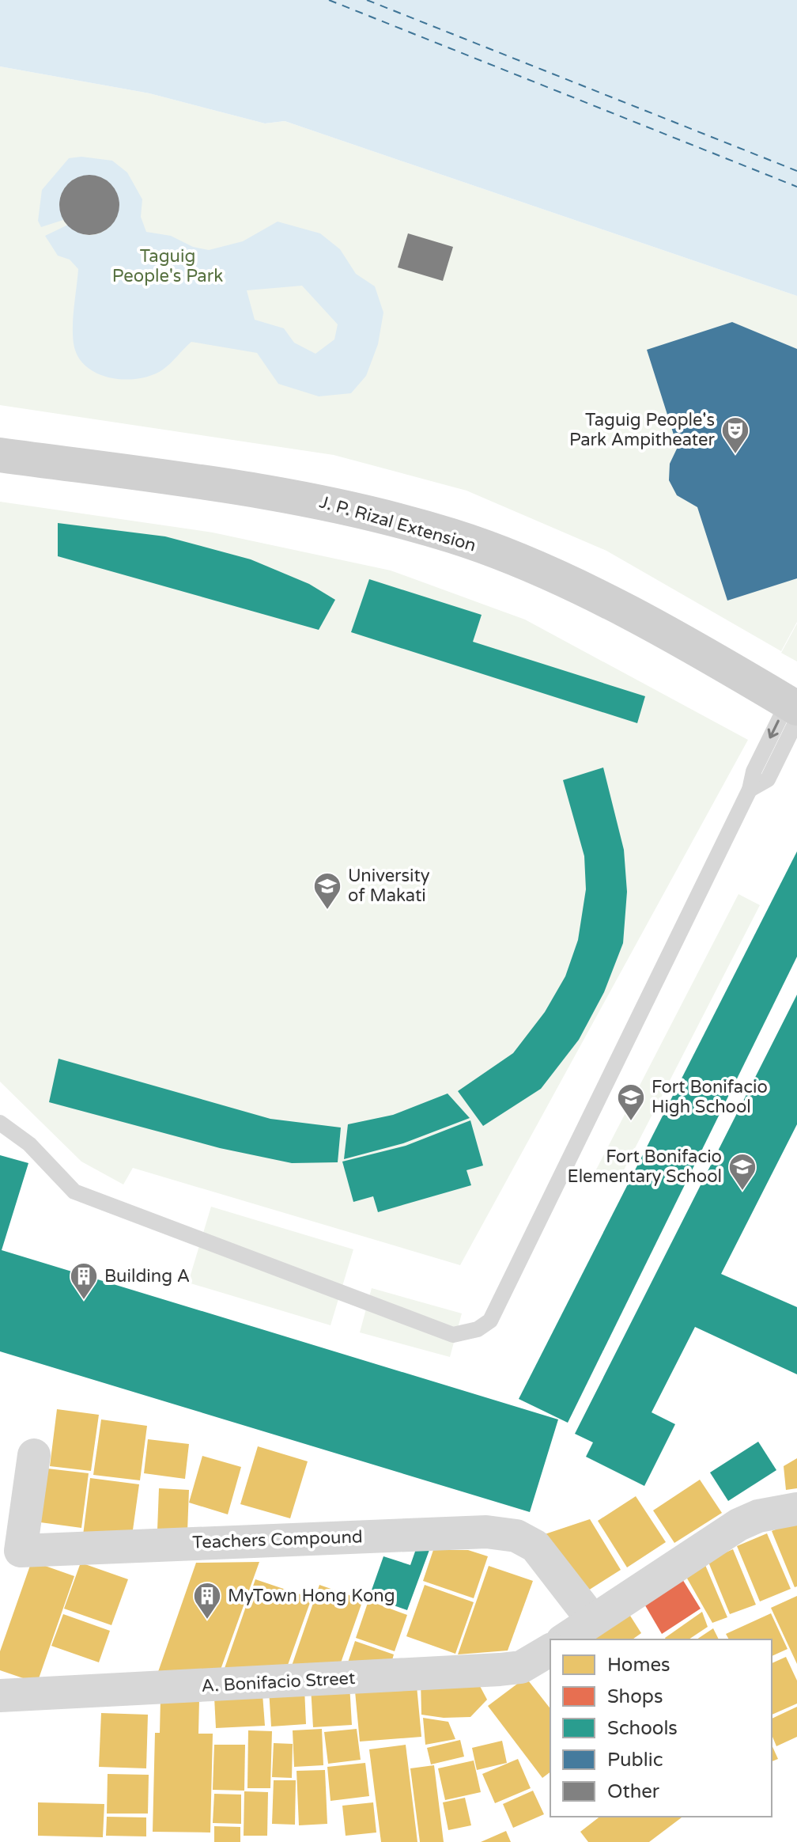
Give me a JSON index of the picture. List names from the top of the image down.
{
  "streets": {
    "main road": ["J. P. Rizal Extension"],
    "street": ["Teachers Compound", "A. Bonifacio Street"]
  },
  "parks": ["Taguig People's Park"],
  "places": {
    "theatre": ["Taguig People's Park Ampitheater"],
    "school or university": ["University of Makati", "Fort Bonifacio High School", "Fort Bonifacio Elementary School"],
    "building": ["Building A", "MyTown Hong Kong"]
  },
  "legend": [
    "Homes",
    "Shops",
    "Schools",
    "Public",
    "Other"
  ]
}
